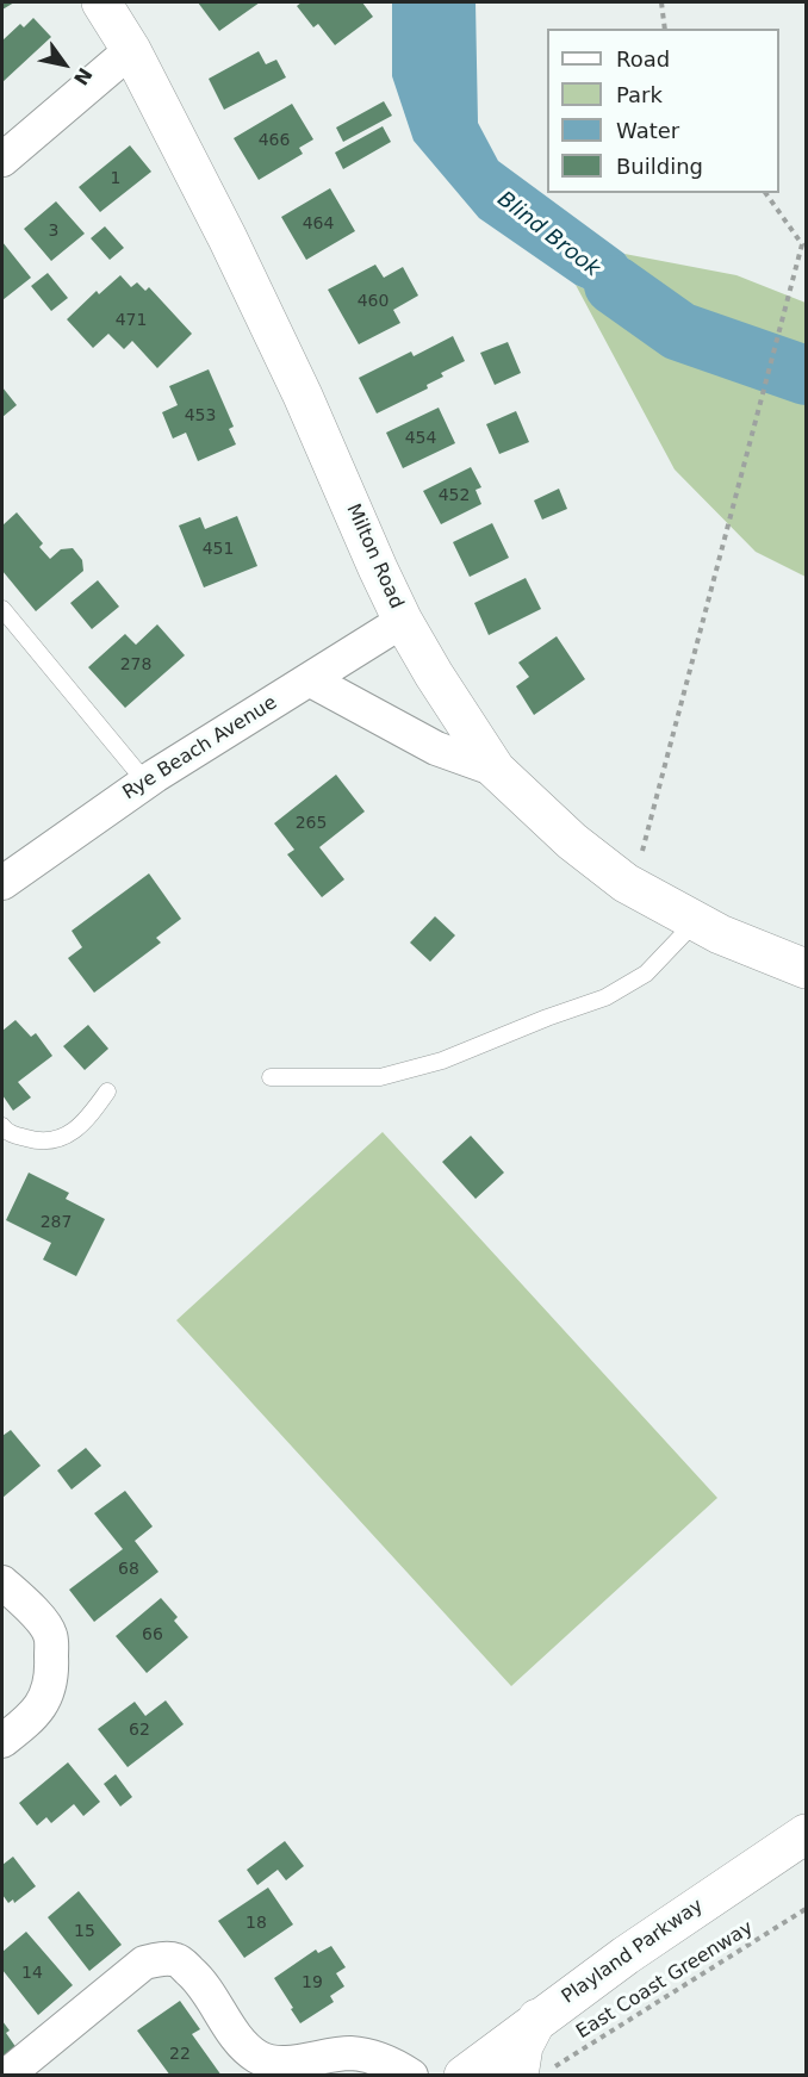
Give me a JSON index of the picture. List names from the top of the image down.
{
  "streets": {
    "street": ["Milton Road", "Rye Beach Avenue", "Playland Parkway"],
    "path": ["East Coast Greenway"]
  },
  "crossings": [
    ["Milton Road", "Rye Beach Avenue"]
  ],
  "water": ["Blind Brook"],
  "house_numbers": [
    "466",
    "1",
    "464",
    "3",
    "460",
    "471",
    "453",
    "454",
    "452",
    "451",
    "278",
    "265",
    "287",
    "68",
    "66",
    "62",
    "18",
    "15",
    "14",
    "19",
    "22"
  ],
  "legend": [
    "Road",
    "Park",
    "Water",
    "Building"
  ],
  "north": "bottom right"
}
